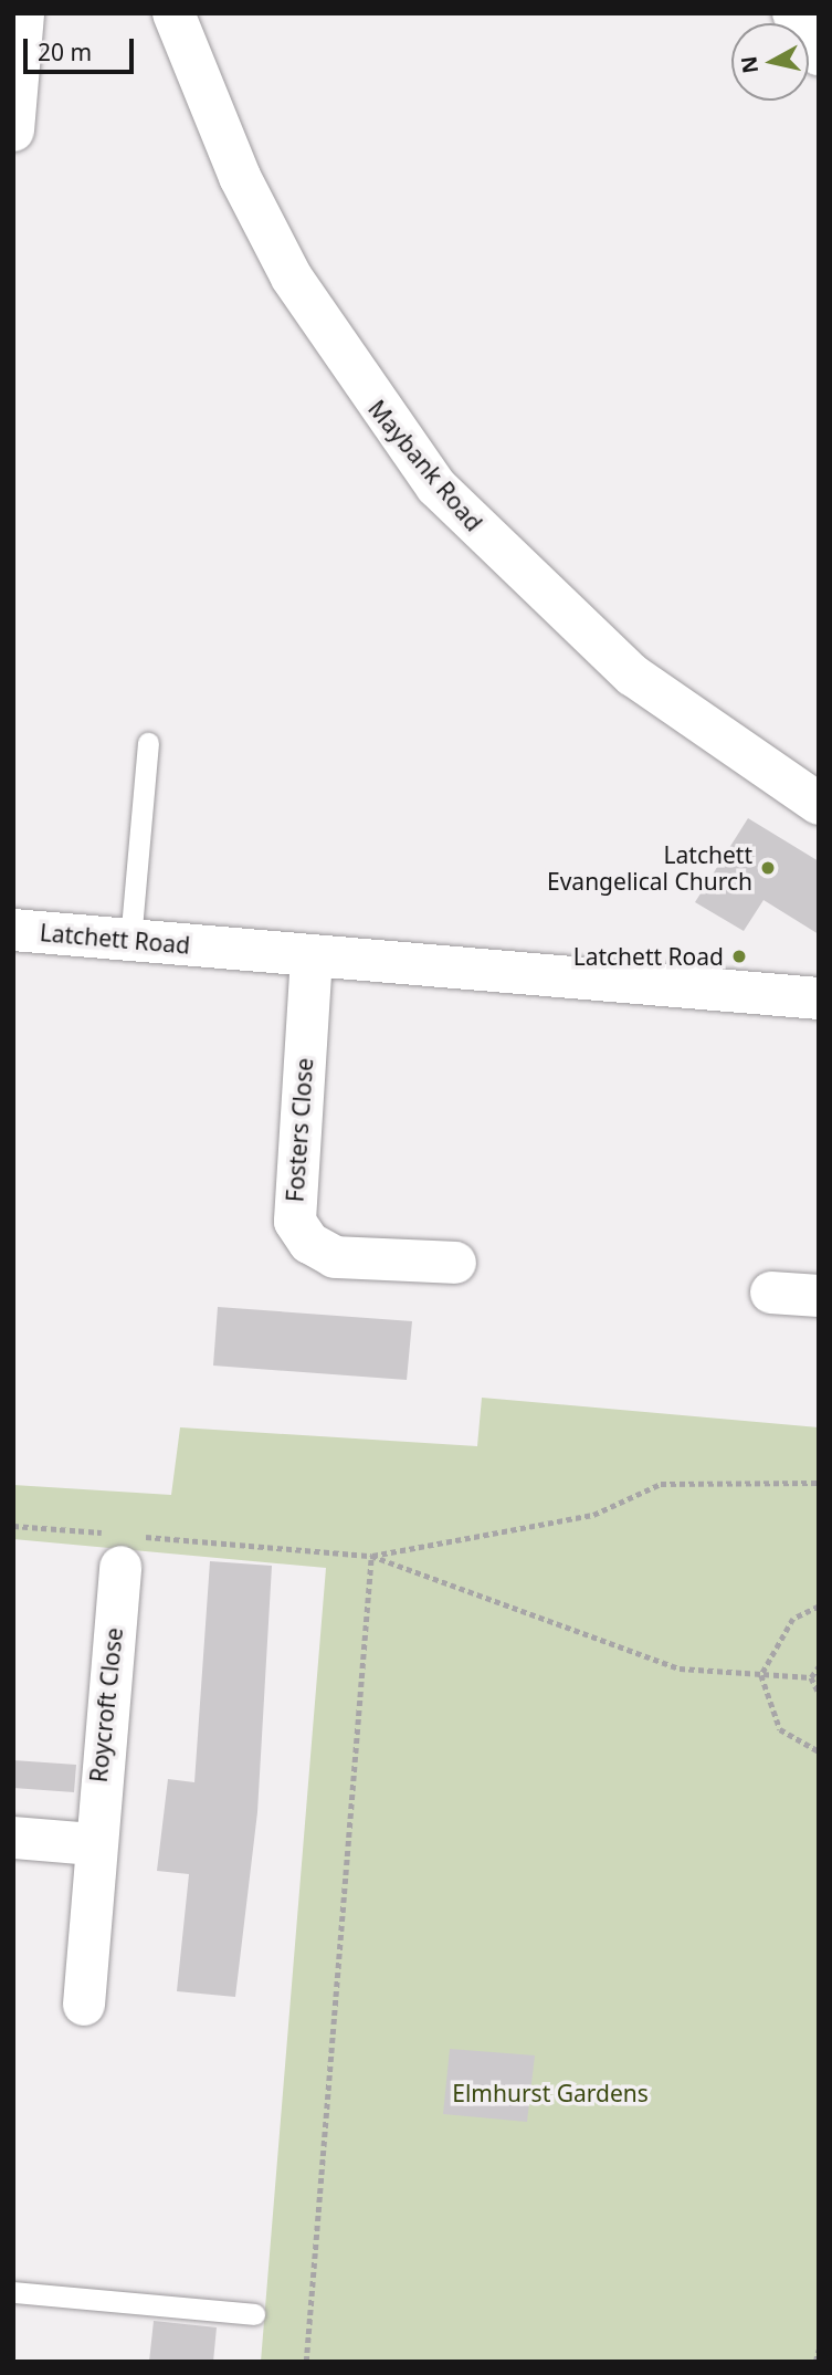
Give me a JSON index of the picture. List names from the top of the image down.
{
  "streets": {
    "street": [
      "Maybank Road",
      "Latchett Road",
      "Fosters Close",
      "Roycroft Close"
    ]
  },
  "crossings": [
    ["Latchett Road", "Fosters Close"]
  ],
  "parks": ["Elmhurst Gardens"],
  "places": ["Latchett Evangelical Church", "Latchett Road"],
  "scale_bar": "20 m",
  "north": "left"
}
